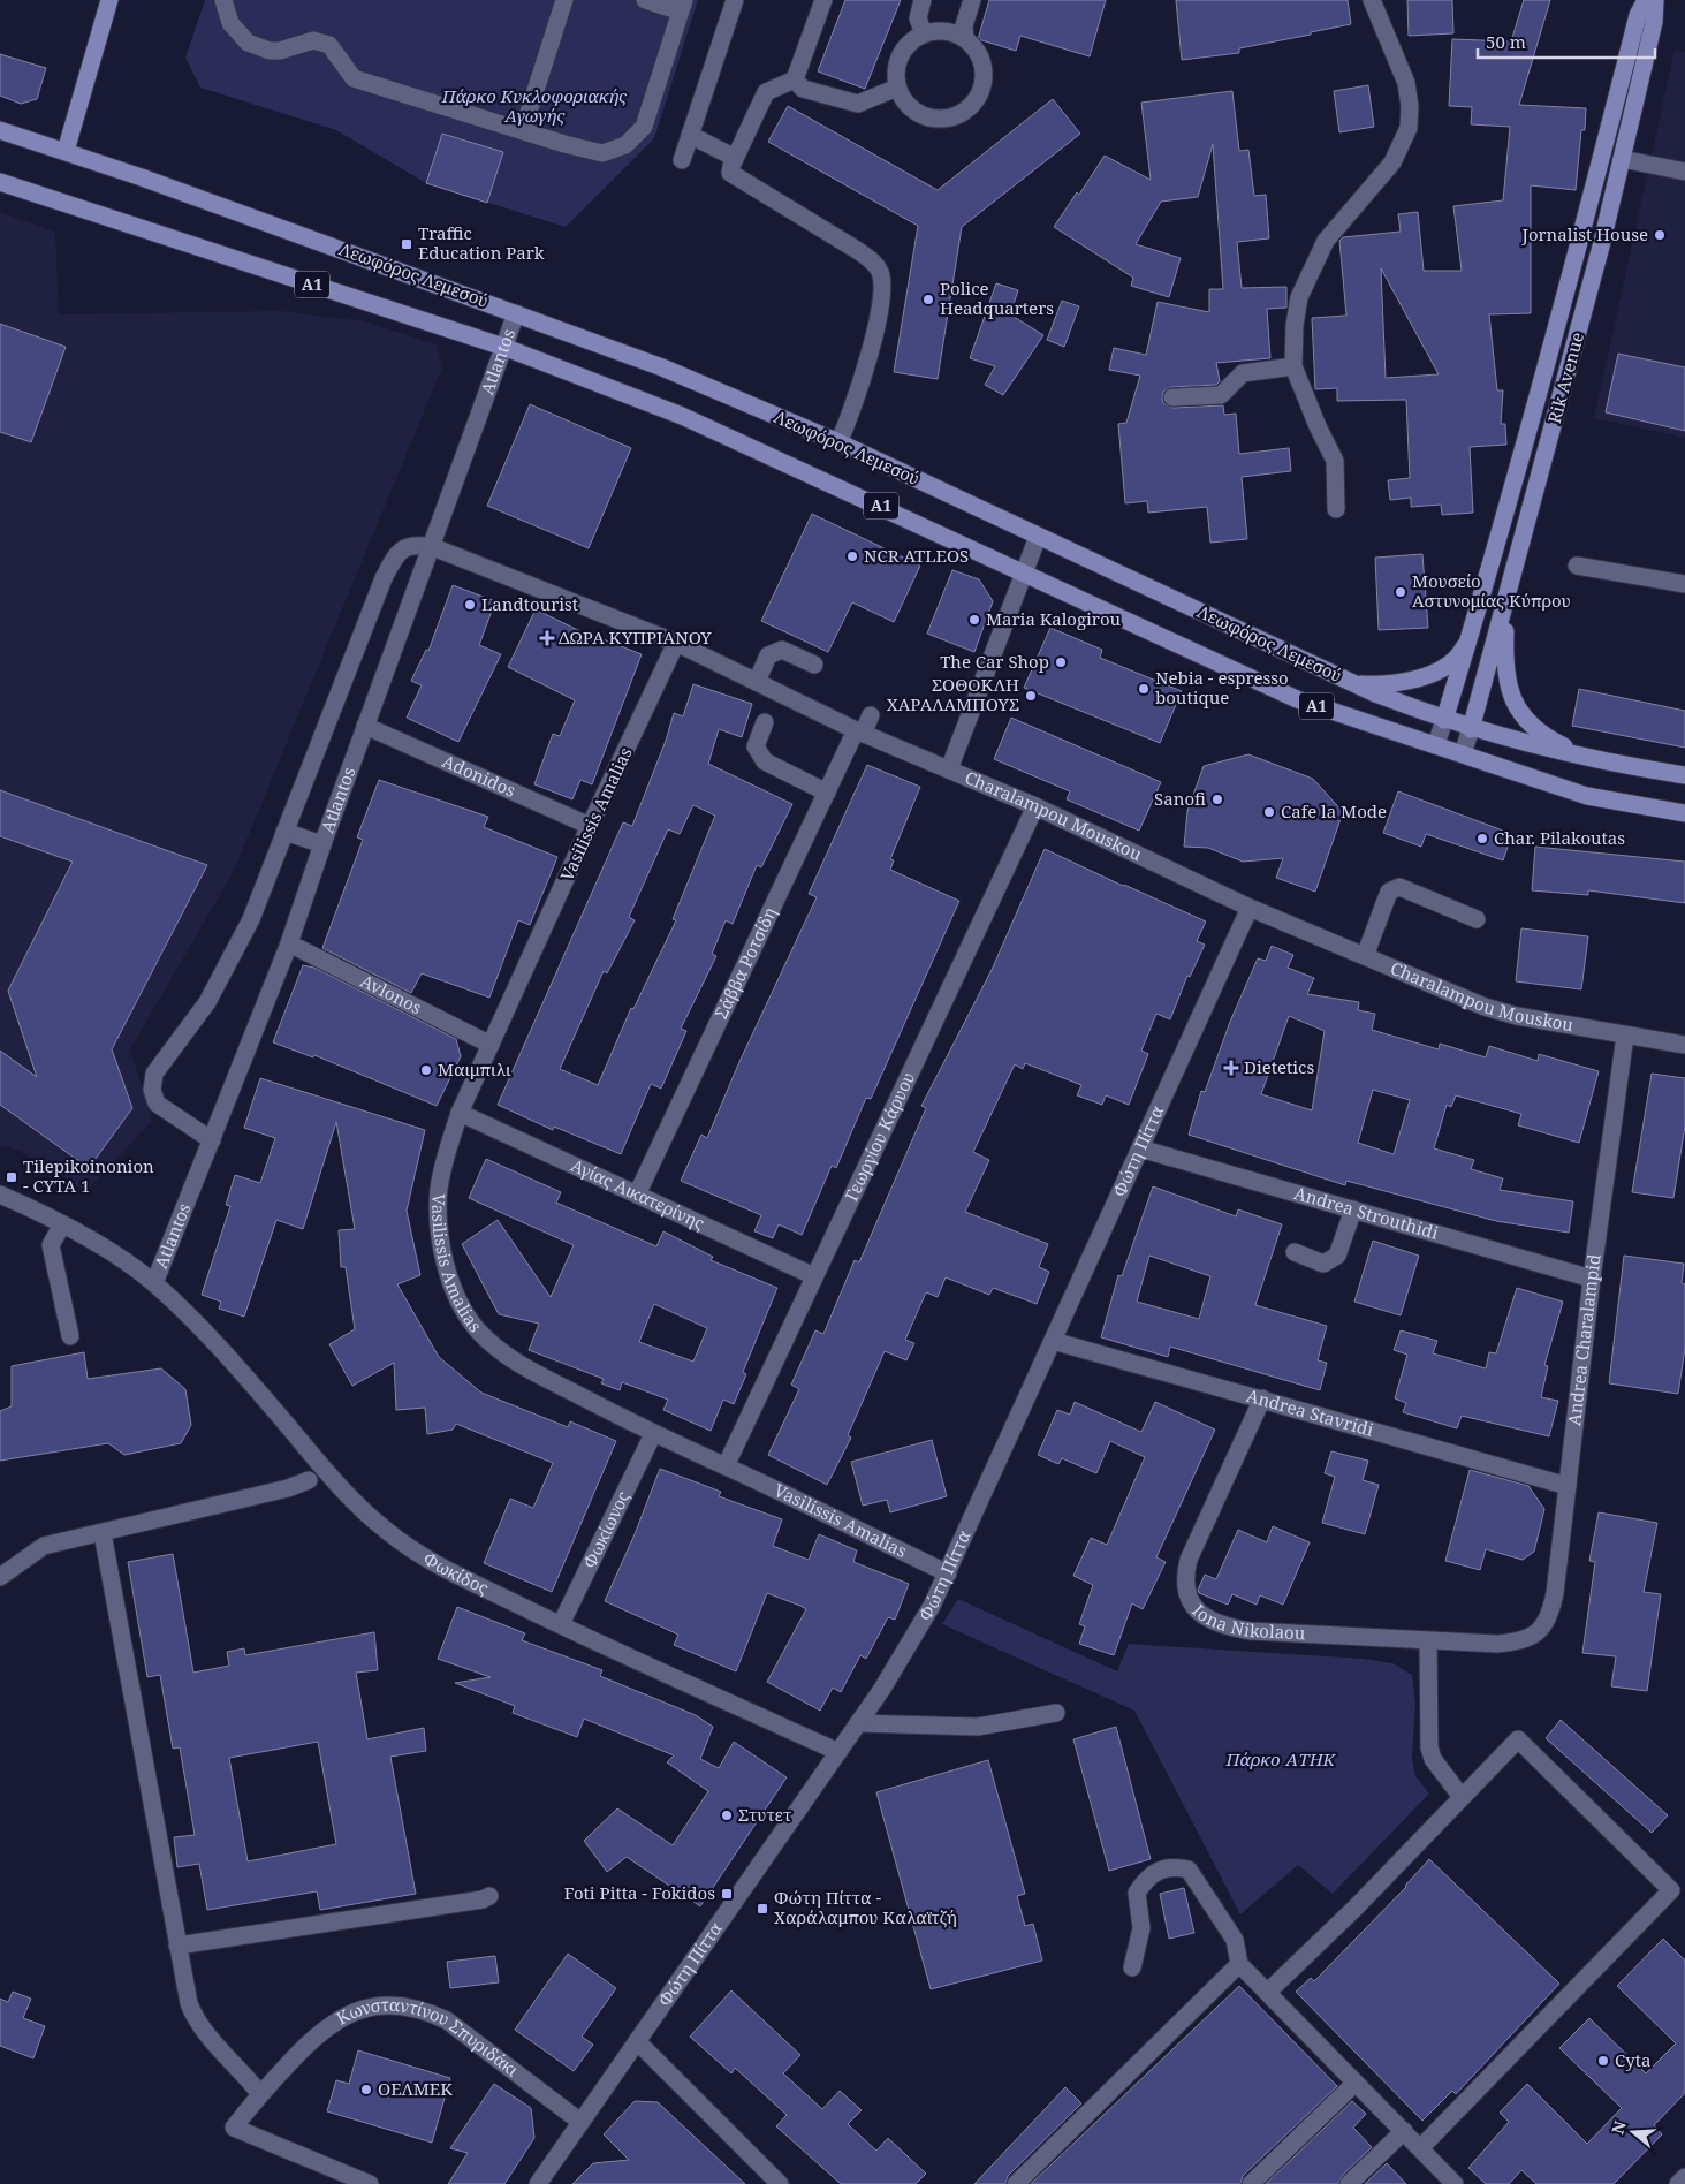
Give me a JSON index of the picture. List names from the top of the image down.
{
  "streets": {
    "main road": ["Λεωφόρος Λεμεσού", "A1", "Rik Avenue"],
    "street": [
      "Atlantos",
      "Adonidos",
      "Vasilissis Amalias",
      "Charalampou Mouskou",
      "Σάββα Ροτσίδη",
      "Avlonos",
      "Γεωργίου Κάρυου",
      "Φώτη Πίττα",
      "Αγίας Αικατερίνης",
      "Andrea Strouthidi",
      "Andrea Charalampid",
      "Andrea Stavridi",
      "Φωκίωνος",
      "Φωκίδος",
      "Iona Nikolaou",
      "Κωνσταντίνου Σπυριδάκι"
    ]
  },
  "crossings": [
    ["Λεωφόρος Λεμεσού", "Atlantos"],
    ["Λεωφόρος Λεμεσού", "Rik Avenue"],
    ["Atlantos", "Adonidos"],
    ["Atlantos", "Charalampou Mouskou"],
    ["Atlantos", "Avlonos"],
    ["Atlantos", "Φωκίδος"],
    ["Adonidos", "Vasilissis Amalias"],
    ["Vasilissis Amalias", "Charalampou Mouskou"],
    ["Vasilissis Amalias", "Avlonos"],
    ["Vasilissis Amalias", "Γεωργίου Κάρυου"],
    ["Vasilissis Amalias", "Φώτη Πίττα"],
    ["Vasilissis Amalias", "Αγίας Αικατερίνης"],
    ["Vasilissis Amalias", "Φωκίωνος"],
    ["Charalampou Mouskou", "Σάββα Ροτσίδη"],
    ["Charalampou Mouskou", "Γεωργίου Κάρυου"],
    ["Charalampou Mouskou", "Φώτη Πίττα"],
    ["Charalampou Mouskou", "Andrea Charalampid"],
    ["Σάββα Ροτσίδη", "Αγίας Αικατερίνης"],
    ["Γεωργίου Κάρυου", "Αγίας Αικατερίνης"],
    ["Φώτη Πίττα", "Andrea Strouthidi"],
    ["Φώτη Πίττα", "Andrea Stavridi"],
    ["Φώτη Πίττα", "Φωκίδος"],
    ["Φώτη Πίττα", "Κωνσταντίνου Σπυριδάκι"],
    ["Andrea Strouthidi", "Andrea Charalampid"],
    ["Andrea Charalampid", "Andrea Stavridi"],
    ["Andrea Charalampid", "Iona Nikolaou"],
    ["Andrea Stavridi", "Iona Nikolaou"],
    ["Φωκίωνος", "Φωκίδος"]
  ],
  "parks": ["Πάρκο Κυκλοφοριακής Αγωγής", "Πάρκο ΑΤΗΚ"],
  "places": {
    "other": [
      "Jornalist House",
      "Police Headquarters",
      "NCR ATLEOS",
      "Μουσείο Αστυνομίας Κύπρου",
      "Landtourist",
      "Maria Kalogirou",
      "The Car Shop",
      "Nebia - espresso boutique",
      "ΣΟΘΟΚΛΗ ΧΑΡΑΛΑΜΠΟΥΣ",
      "Sanofi",
      "Cafe la Mode",
      "Char. Pilakoutas",
      "Μαιμπιλι",
      "Στυτετ",
      "Cyta",
      "ΟΕΛΜΕΚ"
    ],
    "transit": [
      "Traffic Education Park",
      "Tilepikoinonion - CYTA 1",
      "Foti Pitta - Fokidos",
      "Φώτη Πίττα - Χαράλαμπου Καλαϊτζή"
    ],
    "health": ["ΔΩΡΑ ΚΥΠΡΙΑΝΟΥ", "Dietetics"]
  },
  "scale_bar": "50 m",
  "north": "left"
}
